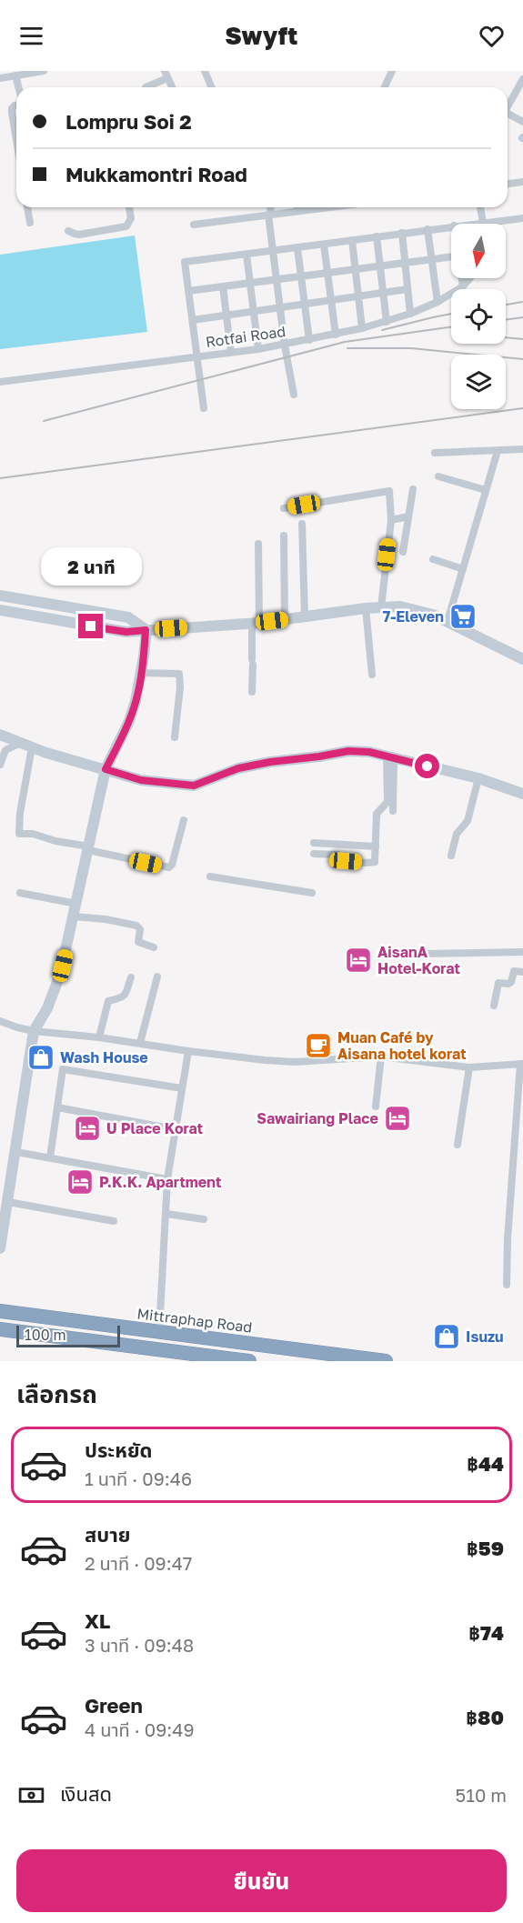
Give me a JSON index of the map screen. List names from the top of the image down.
{
  "streets": {
    "highway": ["Mittraphap Road"],
    "street": ["Rotfai Road"]
  },
  "places": {
    "supermarket": ["7-Eleven"],
    "hotel": [
      "AisanA Hotel-Korat",
      "Sawairiang Place",
      "U Place Korat",
      "P.K.K. Apartment"
    ],
    "cafe": ["Muan Café by Aisana hotel korat"],
    "shop": ["Wash House", "Isuzu"]
  },
  "scale_bar": "100 m",
  "north": "bottom",
  "page": {
    "header": "Swyft",
    "banner": ["Lompru Soi 2", "Mukkamontri Road"],
    "bubble": "2 นาที",
    "scale": "100 m",
    "heading": "เลือกรถ",
    "list": [
      {
        "name": "ประหยัด",
        "note": "1 นาที · 09:46",
        "value": "฿44"
      },
      {
        "name": "สบาย",
        "note": "2 นาที · 09:47",
        "value": "฿59"
      },
      {
        "name": "XL",
        "note": "3 นาที · 09:48",
        "value": "฿74"
      },
      {
        "name": "Green",
        "note": "4 นาที · 09:49",
        "value": "฿80"
      }
    ],
    "pay": ["เงินสด", "510 m"],
    "buttons": "ยืนยัน"
  }
}
